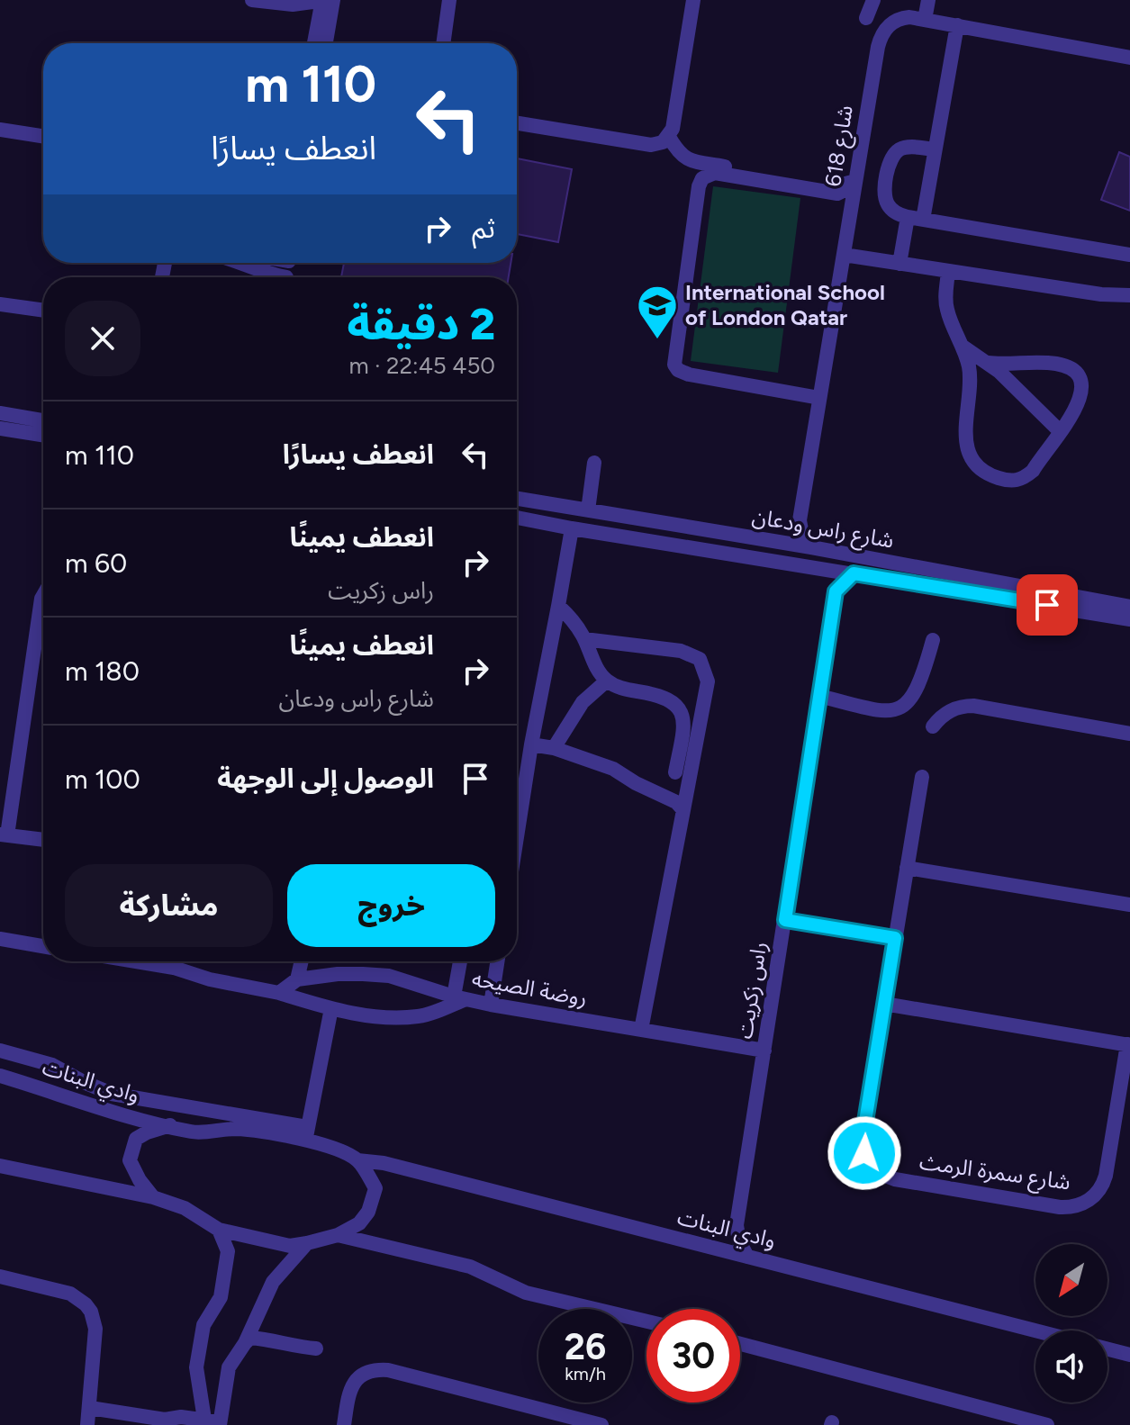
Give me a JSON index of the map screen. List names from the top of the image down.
{
  "streets": {
    "street": [
      "شارع 618",
      "شارع راس ودعان",
      "روضة الصيحه",
      "راس زكريت",
      "وادي البنات",
      "شارع سمرة الرمث"
    ]
  },
  "crossings": [
    ["روضة الصيحه", "راس زكريت"],
    ["راس زكريت", "وادي البنات"]
  ],
  "places": {
    "school or university": ["International School of London Qatar"]
  },
  "north": "bottom left",
  "page": {
    "turn": ["110 m", "انعطف يسارًا"],
    "then": "ثم",
    "heading": ["2 دقيقة", "450 m · 22:45"],
    "list": [
      {
        "name": "انعطف يسارًا",
        "value": "110 m"
      },
      {
        "name": "انعطف يمينًا",
        "note": "راس زكريت",
        "value": "60 m"
      },
      {
        "name": "انعطف يمينًا",
        "note": "شارع راس ودعان",
        "value": "180 m"
      },
      {
        "name": "الوصول إلى الوجهة",
        "value": "100 m"
      }
    ],
    "buttons": ["خروج", "مشاركة"],
    "speed": "26 km/h",
    "limit": "30"
  }
}
